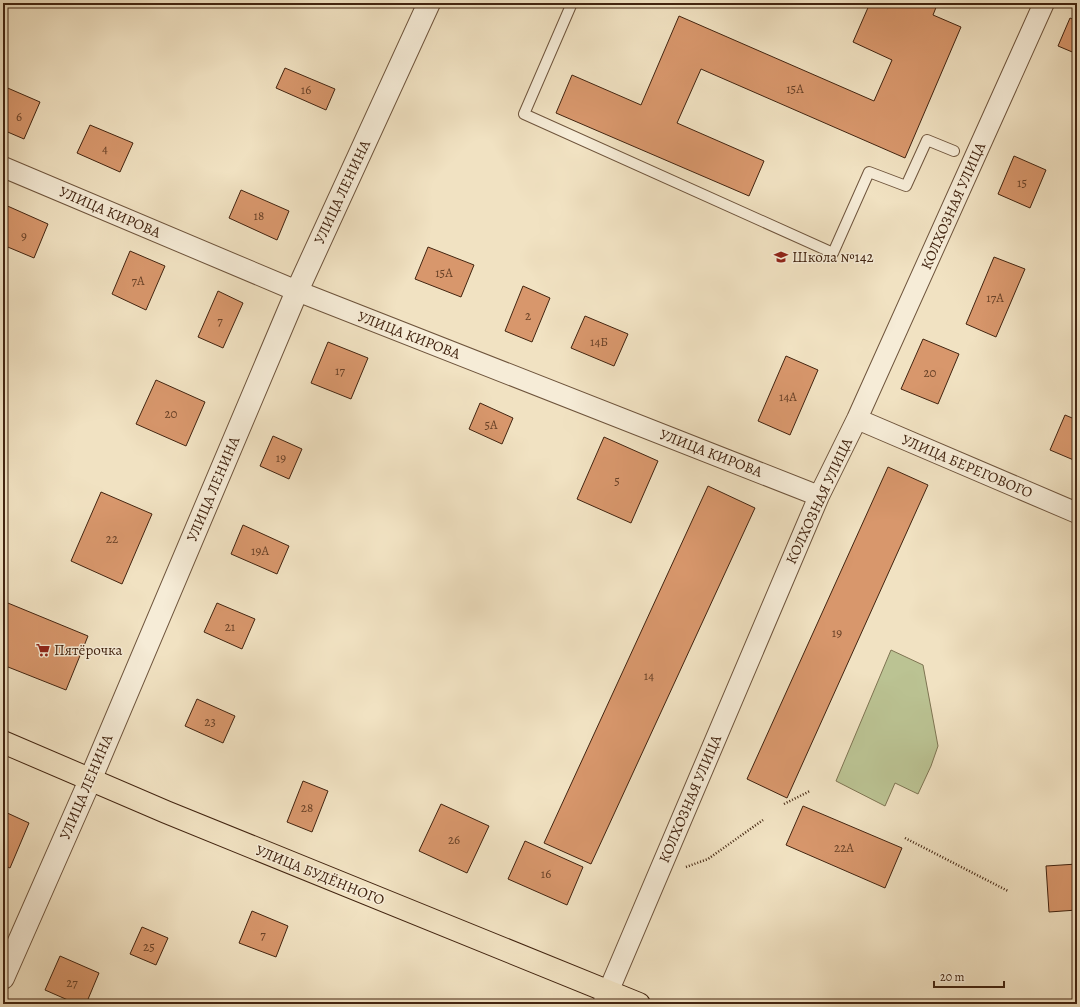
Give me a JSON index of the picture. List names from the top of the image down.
{
  "streets": {
    "main road": ["УЛИЦА БУДЁННОГО"],
    "street": [
      "УЛИЦА ЛЕНИНА",
      "КОЛХОЗНАЯ УЛИЦА",
      "УЛИЦА КИРОВА",
      "УЛИЦА БЕРЕГОВОГО"
    ]
  },
  "crossings": [
    ["УЛИЦА ЛЕНИНА", "УЛИЦА КИРОВА"],
    ["УЛИЦА ЛЕНИНА", "УЛИЦА БУДЁННОГО"],
    ["КОЛХОЗНАЯ УЛИЦА", "УЛИЦА КИРОВА"],
    ["КОЛХОЗНАЯ УЛИЦА", "УЛИЦА БЕРЕГОВОГО"],
    ["КОЛХОЗНАЯ УЛИЦА", "УЛИЦА БУДЁННОГО"]
  ],
  "places": {
    "school or university": ["Школа №142"],
    "supermarket": ["Пятёрочка"]
  },
  "house_numbers": [
    "15А",
    "16",
    "6",
    "4",
    "15",
    "18",
    "9",
    "15А",
    "7А",
    "17А",
    "2",
    "7",
    "14Б",
    "17",
    "20",
    "14А",
    "20",
    "5А",
    "19",
    "5",
    "22",
    "19А",
    "21",
    "19",
    "14",
    "23",
    "28",
    "26",
    "22А",
    "16",
    "7",
    "25",
    "27"
  ],
  "scale_bar": "20 m"
}
